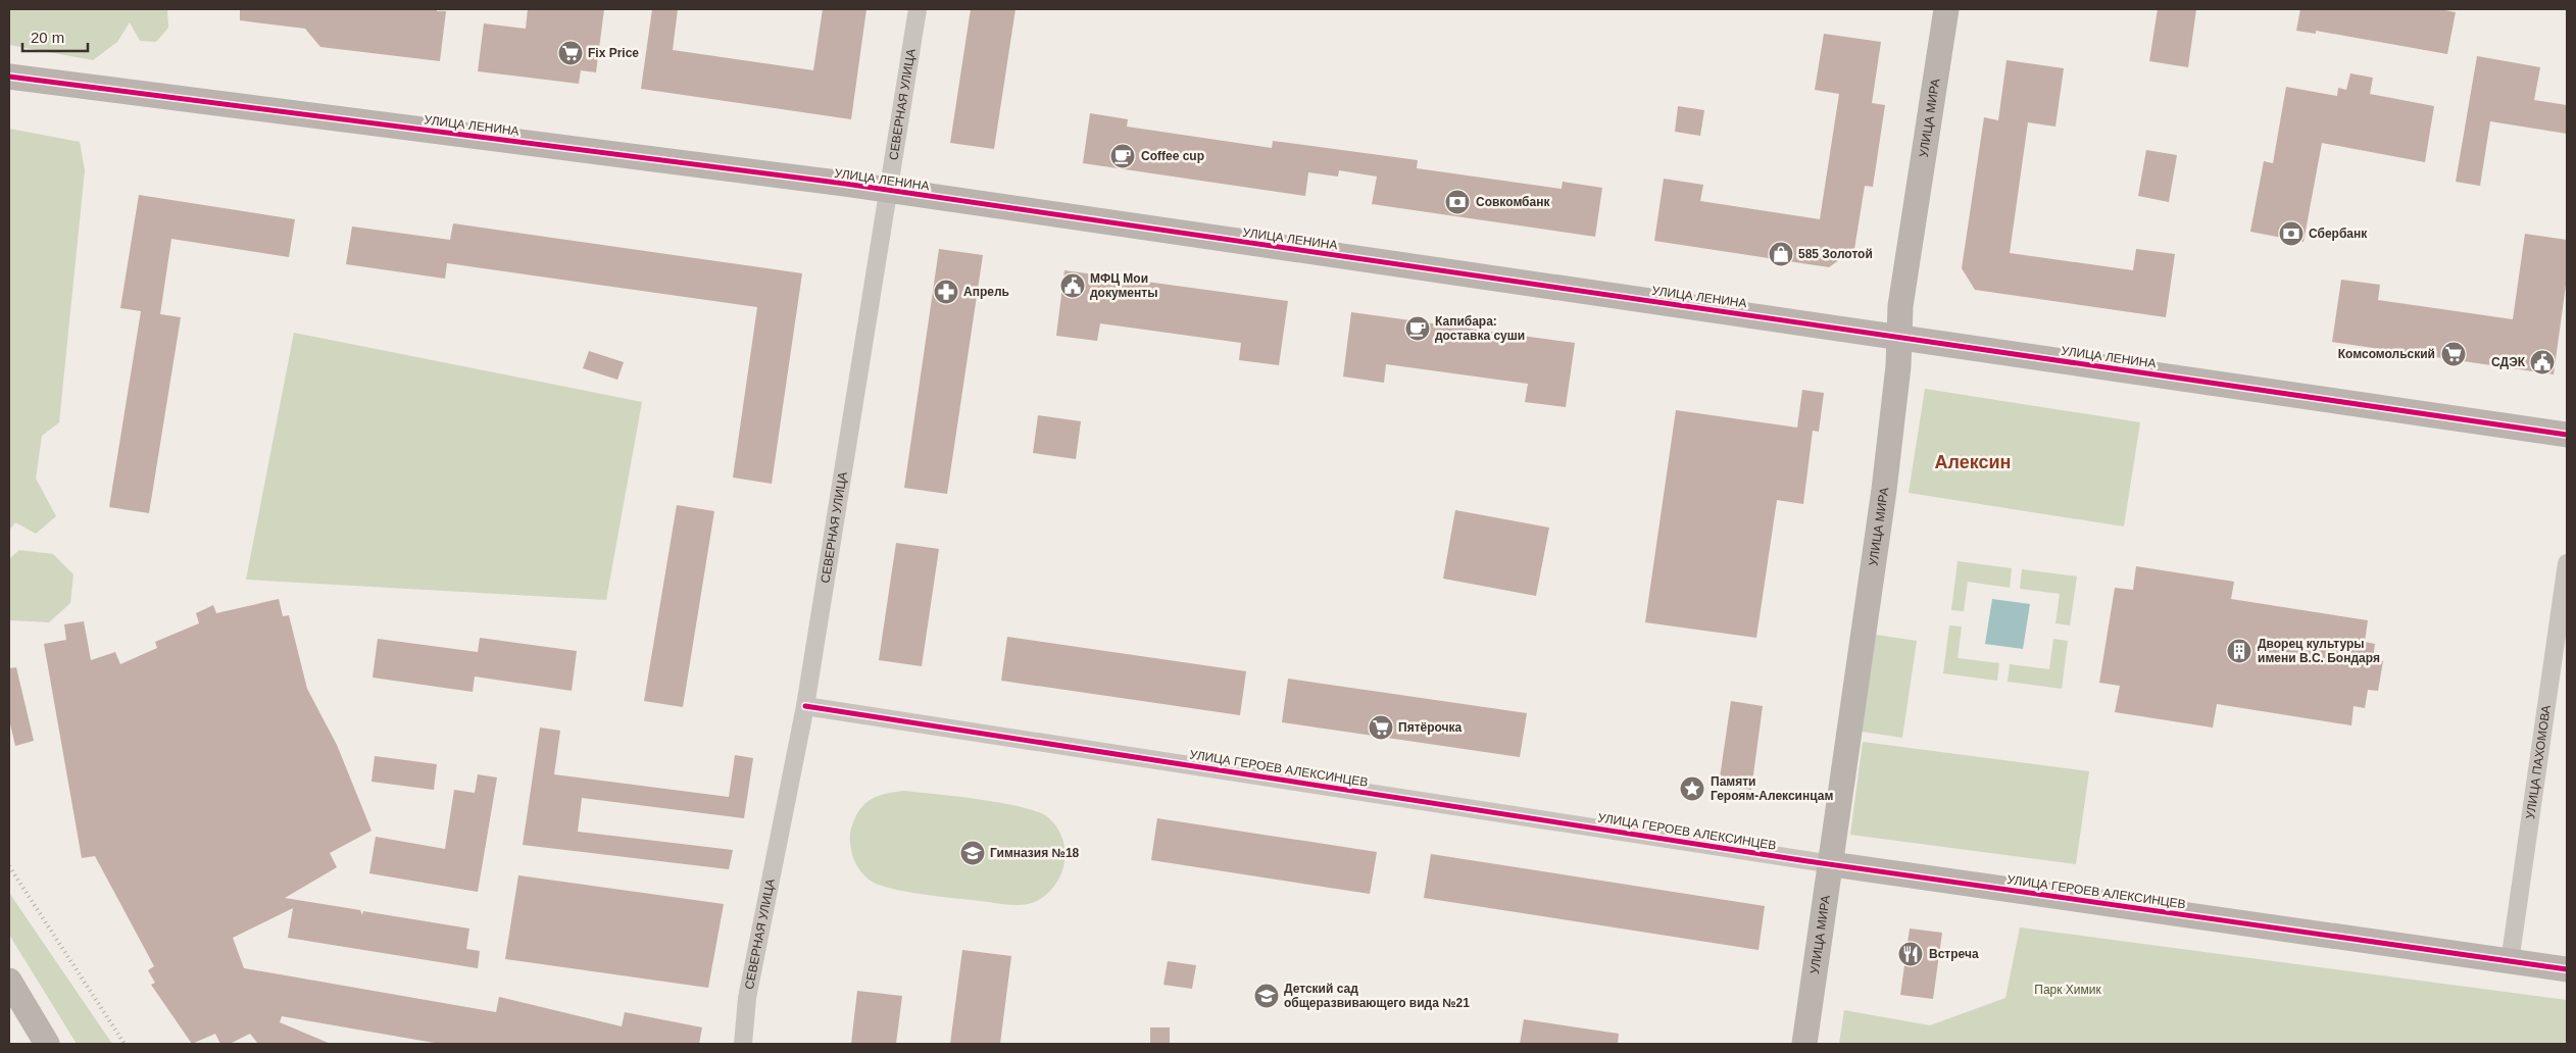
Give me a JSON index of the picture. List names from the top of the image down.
{
  "streets": {
    "street": [
      "СЕВЕРНАЯ УЛИЦА",
      "УЛИЦА МИРА",
      "УЛИЦА ЛЕНИНА",
      "УЛИЦА ПАХОМОВА",
      "УЛИЦА ГЕРОЕВ АЛЕКСИНЦЕВ"
    ]
  },
  "crossings": [
    ["СЕВЕРНАЯ УЛИЦА", "УЛИЦА ЛЕНИНА"],
    ["СЕВЕРНАЯ УЛИЦА", "УЛИЦА ГЕРОЕВ АЛЕКСИНЦЕВ"],
    ["УЛИЦА МИРА", "УЛИЦА ЛЕНИНА"],
    ["УЛИЦА МИРА", "УЛИЦА ГЕРОЕВ АЛЕКСИНЦЕВ"],
    ["УЛИЦА ПАХОМОВА", "УЛИЦА ГЕРОЕВ АЛЕКСИНЦЕВ"]
  ],
  "districts": ["Алексин"],
  "parks": ["Парк Химик"],
  "places": {
    "supermarket": ["Fix Price", "Комсомольский", "Пятёрочка"],
    "cafe": ["Coffee cup", "Капибара: доставка суши"],
    "bank": ["Совкомбанк", "Сбербанк"],
    "shop": ["585 Золотой"],
    "public building": ["МФЦ Мои документы", "СДЭК"],
    "pharmacy": ["Апрель"],
    "building": ["Дворец культуры имени В.С. Бондаря"],
    "place": ["Памяти Героям-Алексинцам"],
    "school or university": ["Гимназия №18", "Детский сад общеразвивающего вида №21"],
    "restaurant": ["Встреча"]
  },
  "scale_bar": "20 m"
}
